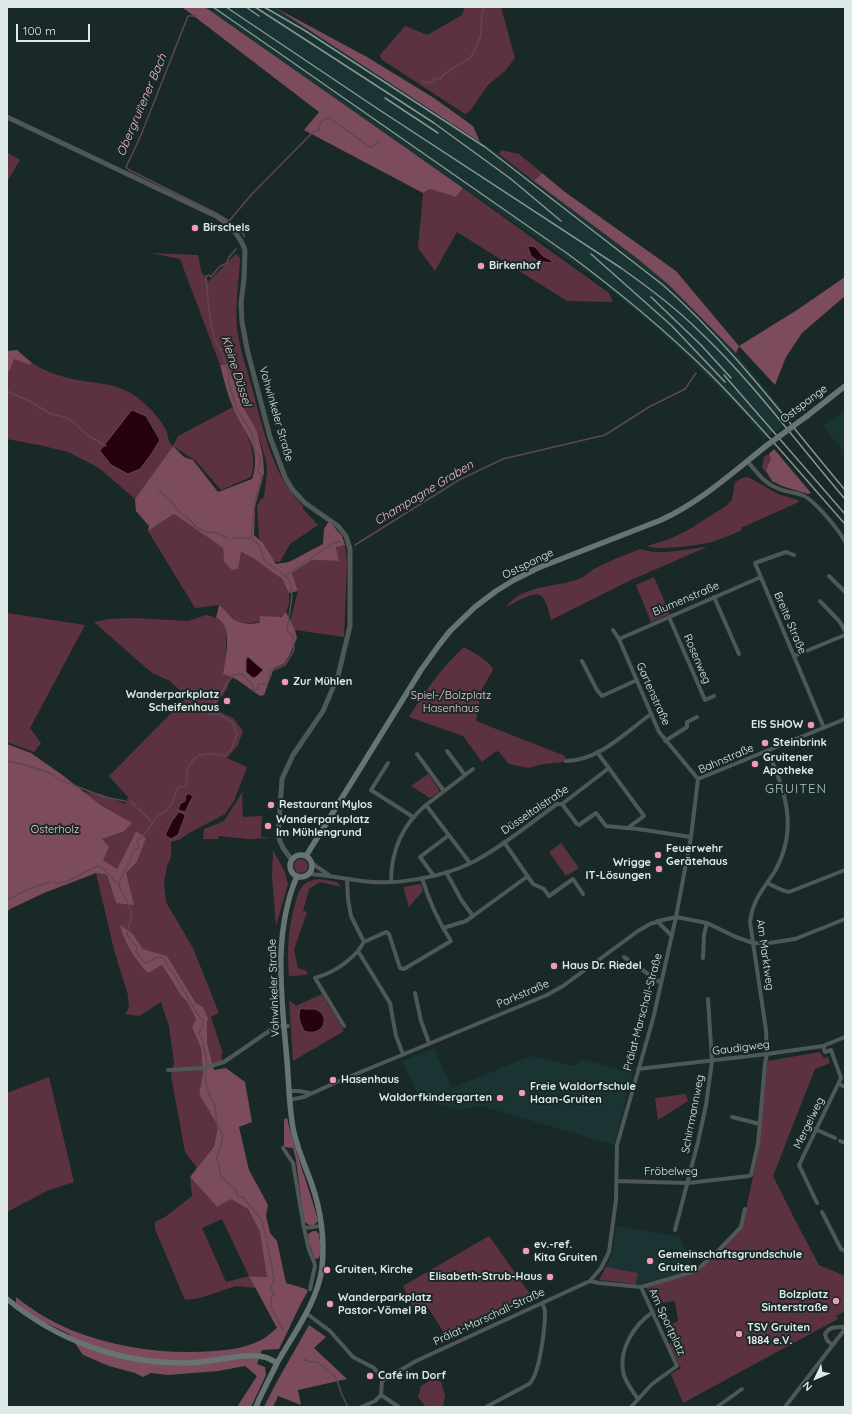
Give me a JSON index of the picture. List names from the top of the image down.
{
  "streets": {
    "main road": ["Ostspange", "Vohwinkeler Straße"],
    "street": [
      "Blumenstraße",
      "Breite Straße",
      "Rosenweg",
      "Gartenstraße",
      "Bahnstraße",
      "Düsseltalstraße",
      "Am Marktweg",
      "Parkstraße",
      "Prälat-Marschall-Straße",
      "Gaudigweg",
      "Schirrmannweg",
      "Mergelweg",
      "Fröbelweg",
      "Am Sportplatz"
    ]
  },
  "crossings": [
    ["Ostspange", "Vohwinkeler Straße"],
    ["Ostspange", "Düsseltalstraße"],
    ["Vohwinkeler Straße", "Düsseltalstraße"],
    ["Vohwinkeler Straße", "Parkstraße"],
    ["Blumenstraße", "Breite Straße"],
    ["Blumenstraße", "Rosenweg"],
    ["Blumenstraße", "Gartenstraße"],
    ["Breite Straße", "Bahnstraße"],
    ["Gartenstraße", "Bahnstraße"],
    ["Bahnstraße", "Am Marktweg"],
    ["Bahnstraße", "Parkstraße"],
    ["Bahnstraße", "Prälat-Marschall-Straße"],
    ["Am Marktweg", "Gaudigweg"],
    ["Am Marktweg", "Fröbelweg"],
    ["Parkstraße", "Prälat-Marschall-Straße"],
    ["Prälat-Marschall-Straße", "Gaudigweg"],
    ["Prälat-Marschall-Straße", "Fröbelweg"],
    ["Gaudigweg", "Schirrmannweg"],
    ["Gaudigweg", "Fröbelweg"],
    ["Schirrmannweg", "Fröbelweg"]
  ],
  "districts": ["GRUITEN"],
  "water": ["Obergruitener Bach", "Kleine Düssel", "Champagne Graben"],
  "parks": ["Spiel-/Bolzplatz Hasenhaus", "Osterholz"],
  "places": [
    "Birschels",
    "Birkenhof",
    "Zur Mühlen",
    "Wanderparkplatz Scheifenhaus",
    "EIS SHOW",
    "Steinbrink",
    "Gruitener Apotheke",
    "Restaurant Mylos",
    "Wanderparkplatz Im Mühlengrund",
    "Feuerwehr Gerätehaus",
    "Wrigge IT-Lösungen",
    "Haus Dr. Riedel",
    "Hasenhaus",
    "Freie Waldorfschule Haan-Gruiten",
    "Waldorfkindergarten",
    "ev.-ref. Kita Gruiten",
    "Gemeinschaftsgrundschule Gruiten",
    "Gruiten, Kirche",
    "Elisabeth-Strub-Haus",
    "Bolzplatz Sinterstraße",
    "Wanderparkplatz Pastor-Vömel P8",
    "TSV Gruiten 1884 e.V.",
    "Café im Dorf"
  ],
  "scale_bar": "100 m",
  "north": "bottom left"
}
